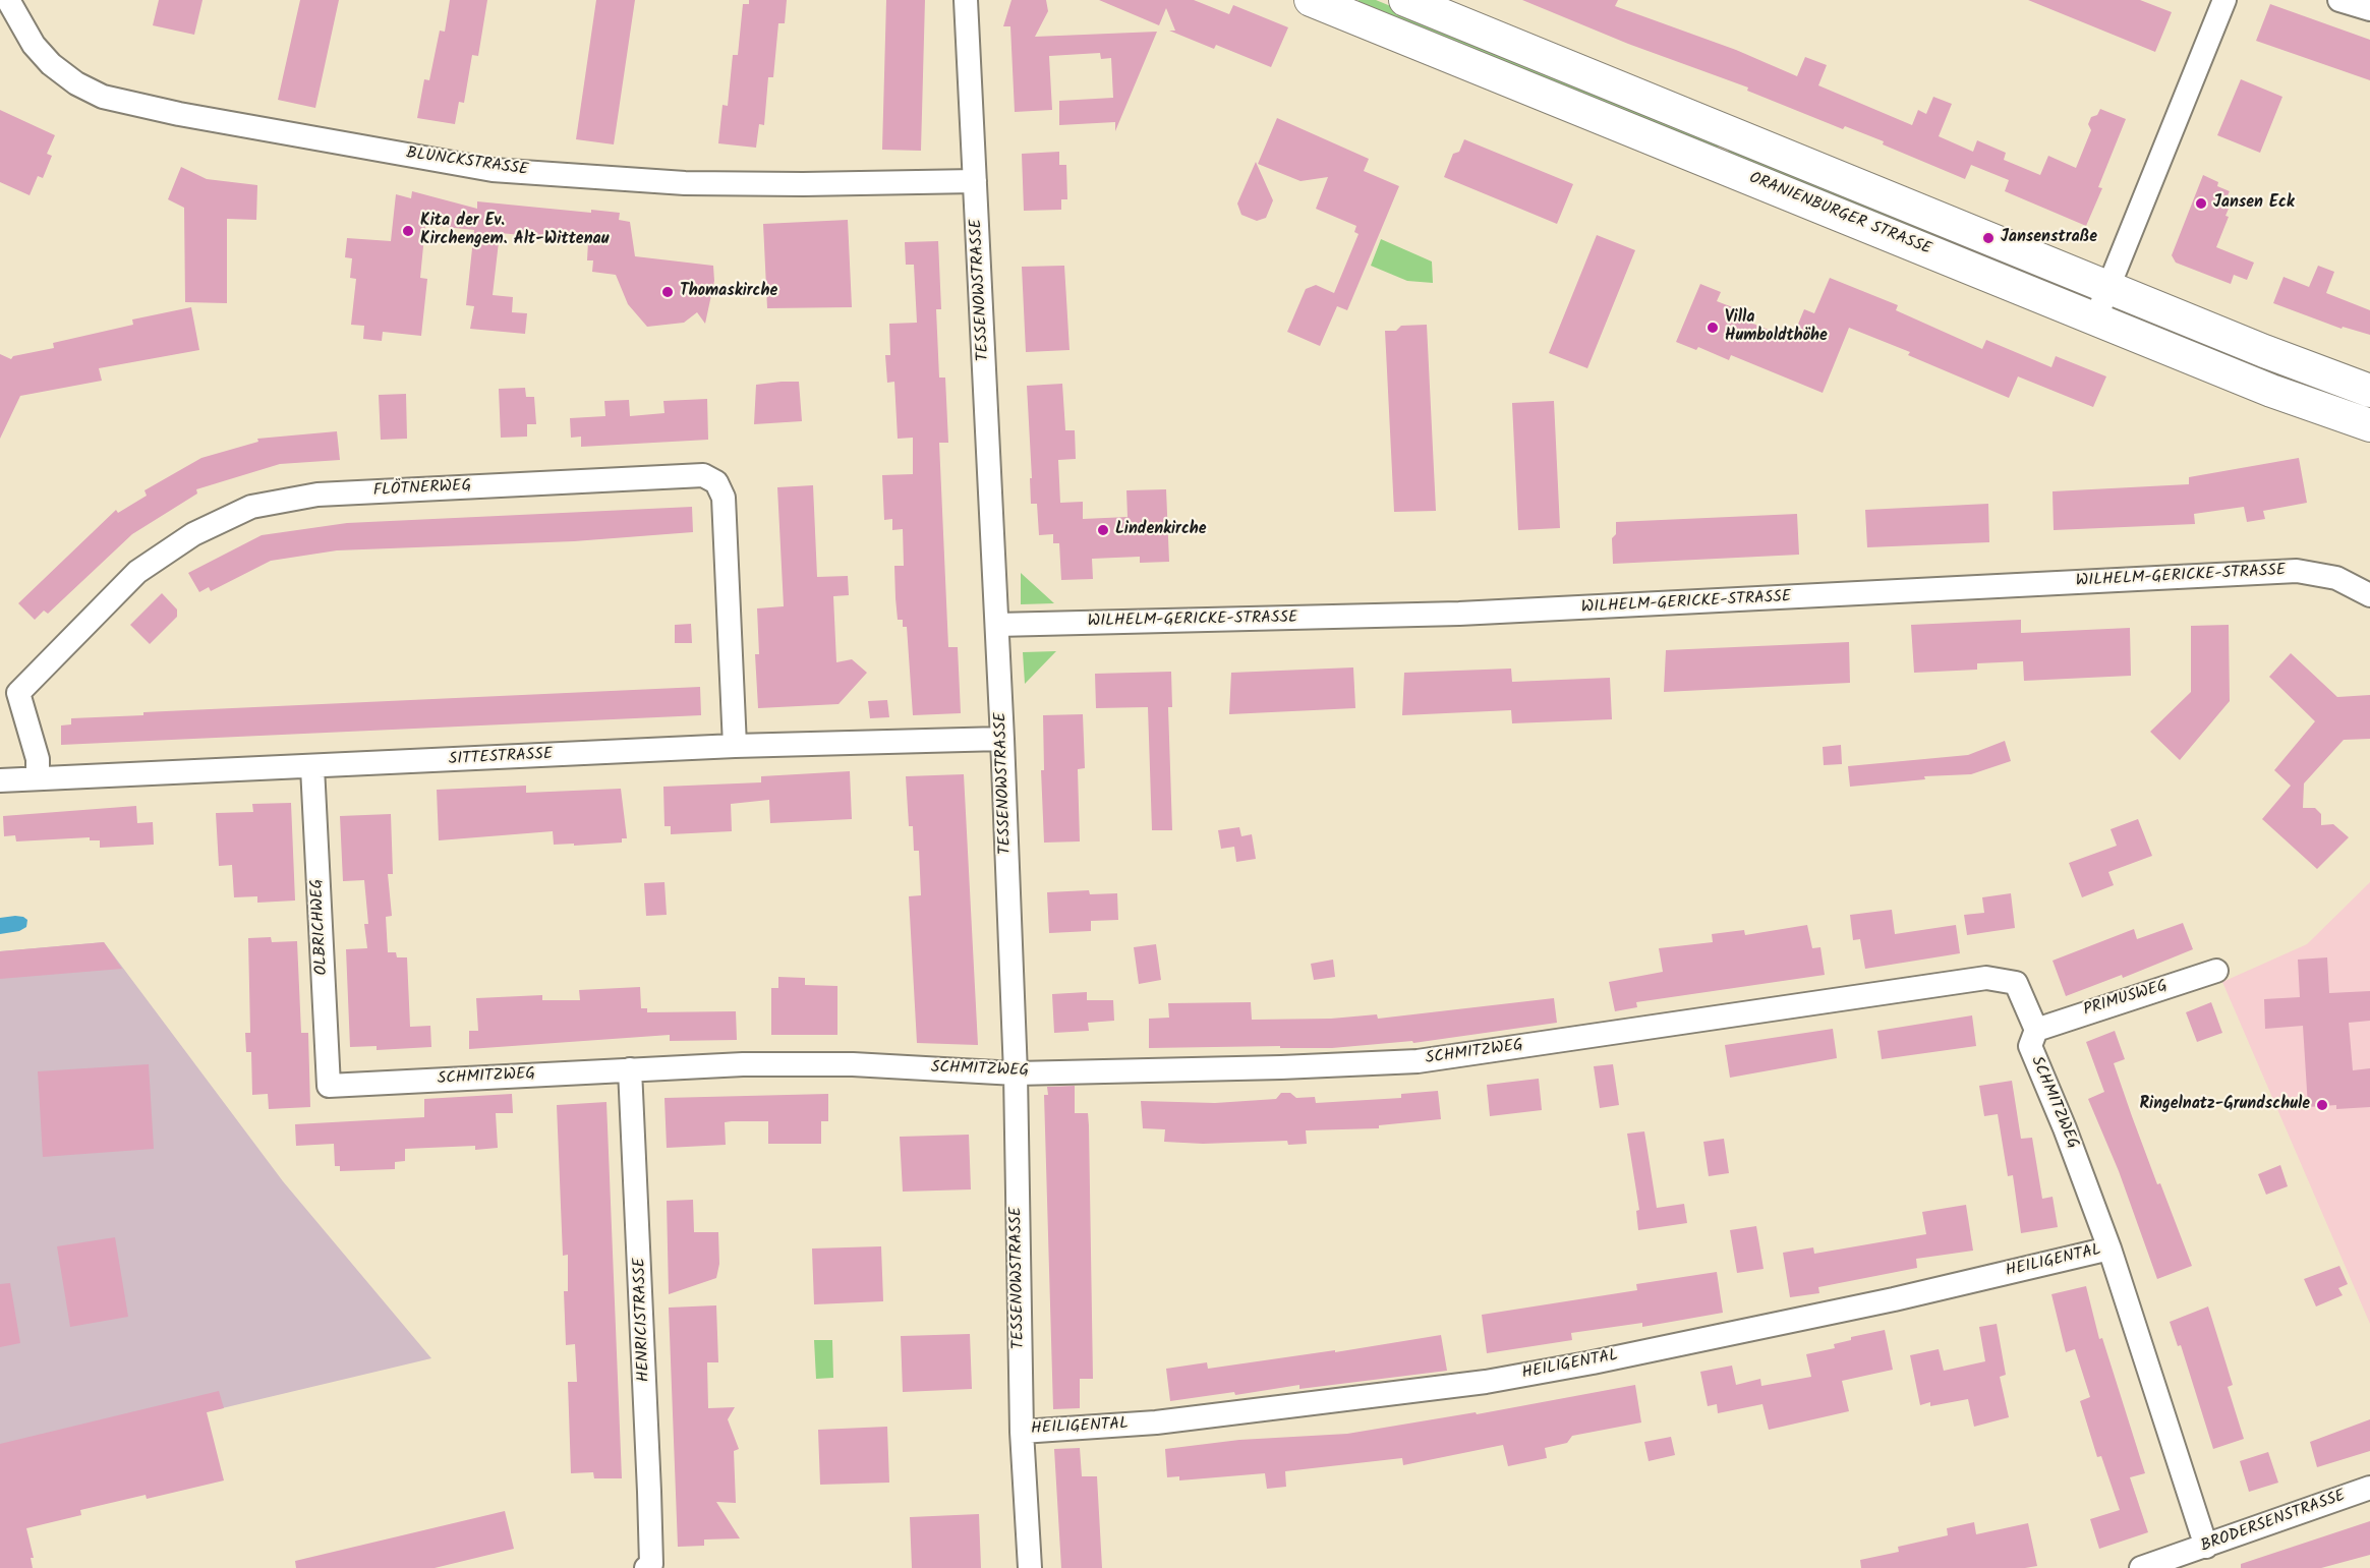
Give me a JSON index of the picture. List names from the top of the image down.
{
  "streets": {
    "main road": ["ORANIENBURGER STRASSE"],
    "street": [
      "BLUNCKSTRASSE",
      "TESSENOWSTRASSE",
      "FLÖTNERWEG",
      "WILHELM-GERICKE-STRASSE",
      "SITTESTRASSE",
      "OLBRICHWEG",
      "PRIMUSWEG",
      "SCHMITZWEG",
      "HEILIGENTAL",
      "HENRICISTRASSE",
      "BRODERSENSTRASSE"
    ]
  },
  "crossings": [
    ["BLUNCKSTRASSE", "TESSENOWSTRASSE"],
    ["TESSENOWSTRASSE", "WILHELM-GERICKE-STRASSE"],
    ["TESSENOWSTRASSE", "SITTESTRASSE"],
    ["TESSENOWSTRASSE", "SCHMITZWEG"],
    ["TESSENOWSTRASSE", "HEILIGENTAL"],
    ["FLÖTNERWEG", "SITTESTRASSE"],
    ["SITTESTRASSE", "OLBRICHWEG"],
    ["OLBRICHWEG", "SCHMITZWEG"],
    ["PRIMUSWEG", "SCHMITZWEG"],
    ["SCHMITZWEG", "HEILIGENTAL"],
    ["SCHMITZWEG", "HENRICISTRASSE"],
    ["SCHMITZWEG", "BRODERSENSTRASSE"]
  ],
  "places": [
    "Jansen Eck",
    "Kita der Ev. Kirchengem. Alt-Wittenau",
    "Jansenstraße",
    "Thomaskirche",
    "Villa Humboldthöhe",
    "Lindenkirche",
    "Ringelnatz-Grundschule"
  ]
}
